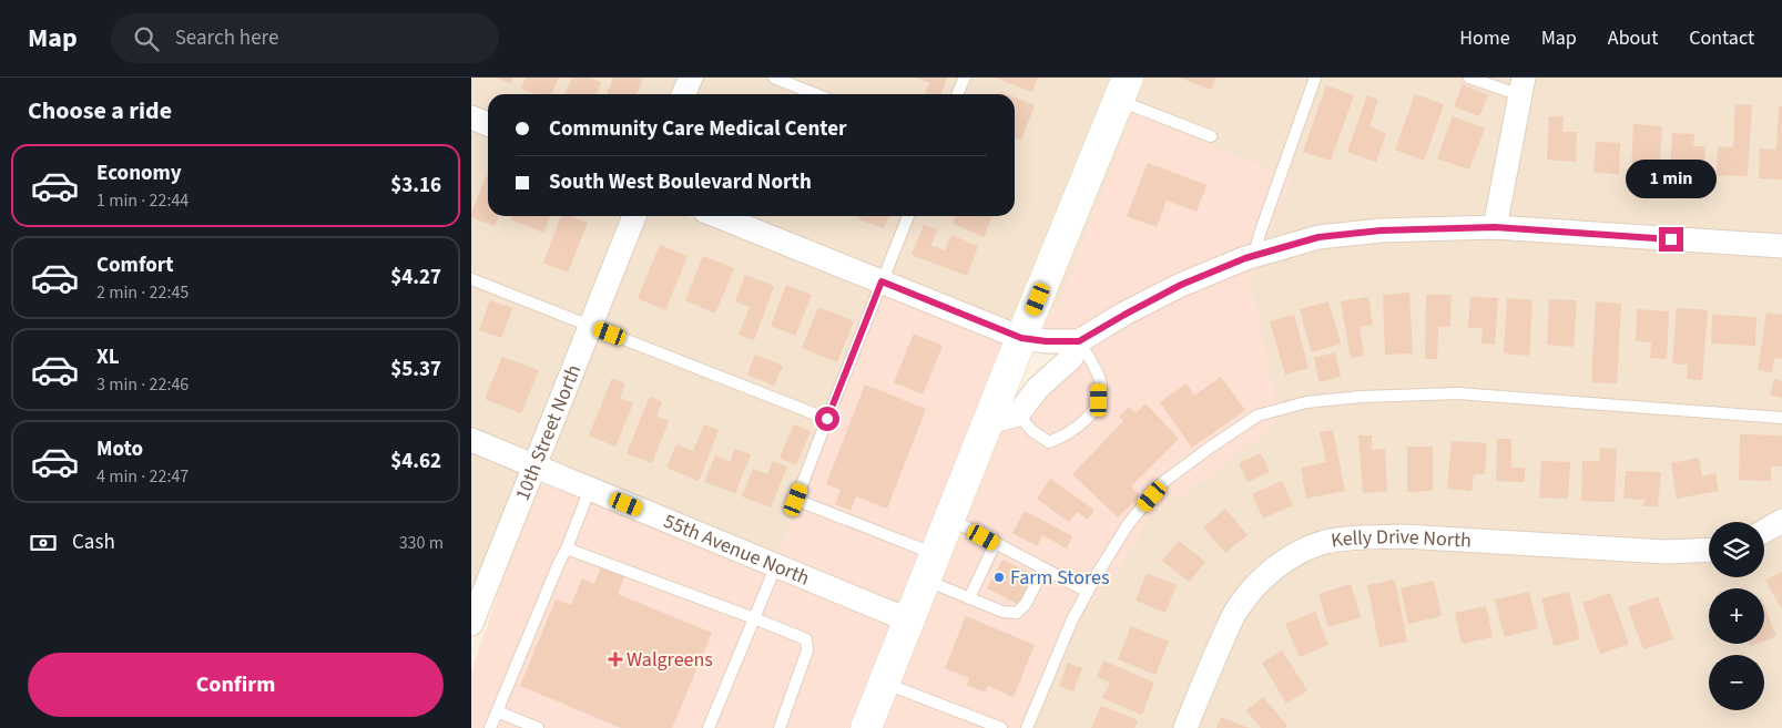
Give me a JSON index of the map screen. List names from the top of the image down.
{
  "streets": {
    "street": ["10th Street North", "Kelly Drive North", "55th Avenue North"]
  },
  "crossings": [
    ["10th Street North", "55th Avenue North"]
  ],
  "places": {
    "other": ["Farm Stores"],
    "health": ["Walgreens"]
  },
  "page": {
    "header": "Map",
    "search": "Search here",
    "nav": [
      "Home",
      "Map",
      "About",
      "Contact"
    ],
    "heading": "Choose a ride",
    "banner": ["Community Care Medical Center", "South West Boulevard North"],
    "list": [
      {
        "name": "Economy",
        "note": "1 min · 22:44",
        "value": "$3.16"
      },
      {
        "name": "Comfort",
        "note": "2 min · 22:45",
        "value": "$4.27"
      },
      {
        "name": "XL",
        "note": "3 min · 22:46",
        "value": "$5.37"
      },
      {
        "name": "Moto",
        "note": "4 min · 22:47",
        "value": "$4.62"
      }
    ],
    "bubble": "1 min",
    "pay": ["Cash", "330 m"],
    "map_buttons": ["+", "−"],
    "buttons": "Confirm"
  }
}
